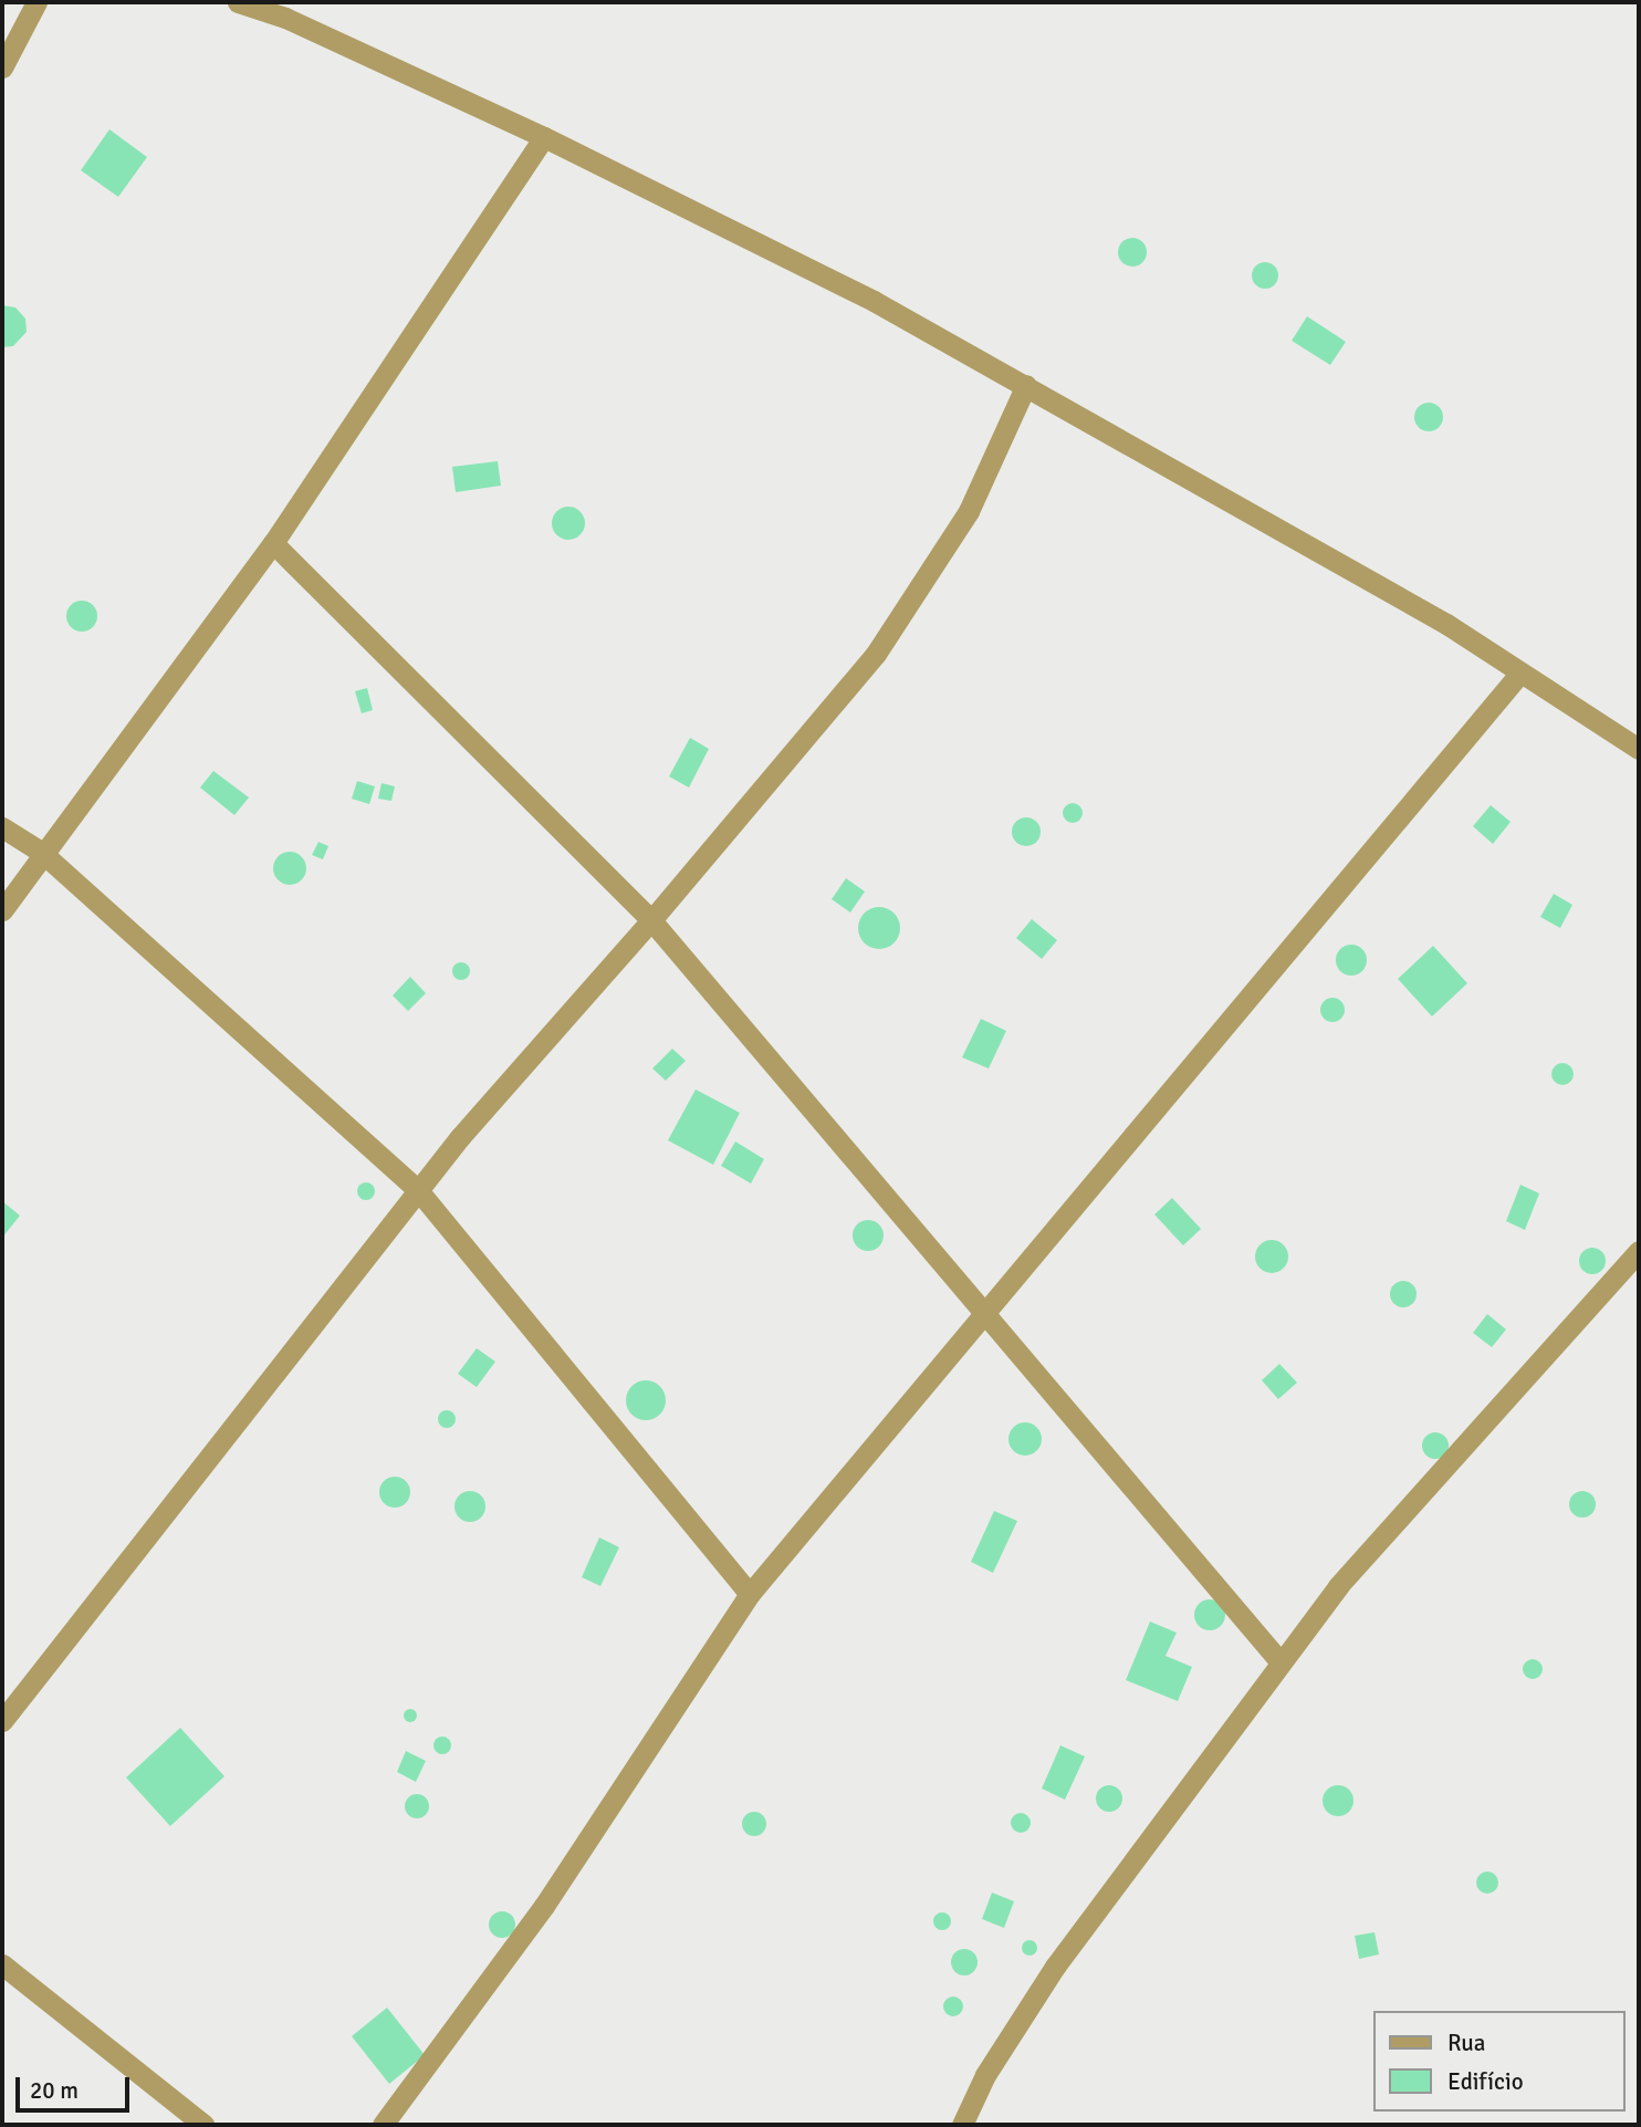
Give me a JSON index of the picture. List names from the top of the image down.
{
  "legend": ["Rua", "Edifício"],
  "scale_bar": "20 m"
}
